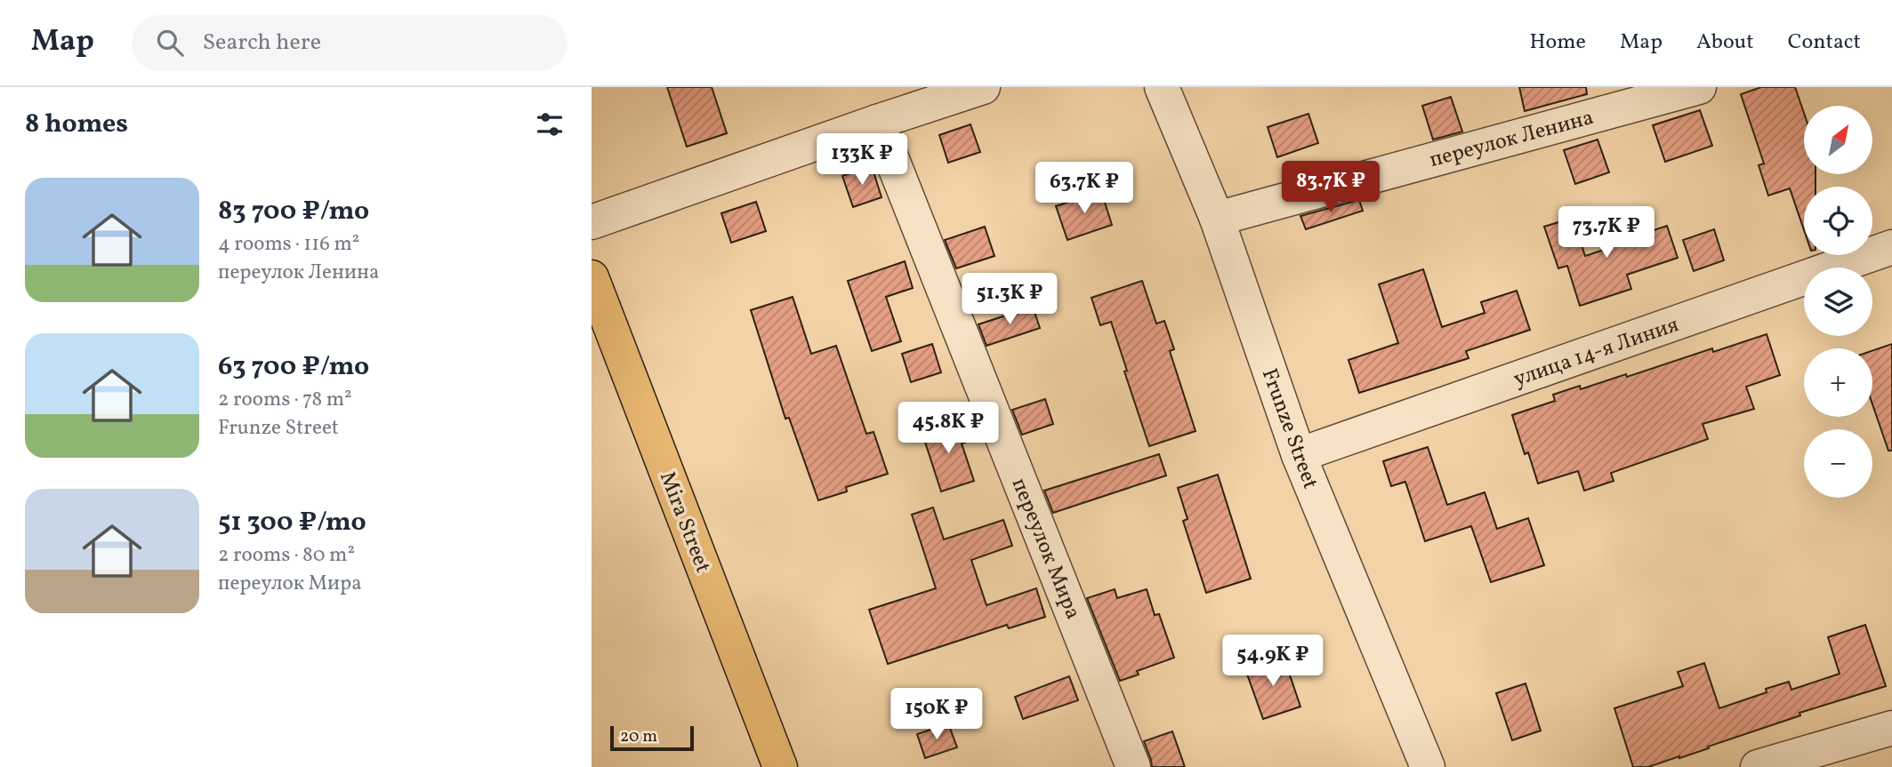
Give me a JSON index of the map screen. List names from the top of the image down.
{
  "streets": {
    "main road": ["Mira Street"],
    "street": [
      "переулок Ленина",
      "улица 14-я Линия",
      "Frunze Street",
      "переулок Мира"
    ]
  },
  "crossings": [
    ["переулок Ленина", "Frunze Street"],
    ["улица 14-я Линия", "Frunze Street"]
  ],
  "scale_bar": "20 m",
  "north": "top right",
  "page": {
    "header": "Map",
    "search": "Search here",
    "nav": [
      "Home",
      "Map",
      "About",
      "Contact"
    ],
    "heading": "8 homes",
    "map_buttons": ["+", "−"],
    "price": [
      "133K ₽",
      "83.7K ₽",
      "63.7K ₽",
      "73.7K ₽",
      "51.3K ₽",
      "45.8K ₽",
      "54.9K ₽",
      "150K ₽"
    ],
    "list": [
      {
        "name": "83 700 ₽/mo",
        "note": "4 rooms · 116 m² · переулок Ленина"
      },
      {
        "name": "63 700 ₽/mo",
        "note": "2 rooms · 78 m² · Frunze Street"
      },
      {
        "name": "51 300 ₽/mo",
        "note": "2 rooms · 80 m² · переулок Мира"
      }
    ],
    "scale": "20 m"
  }
}
